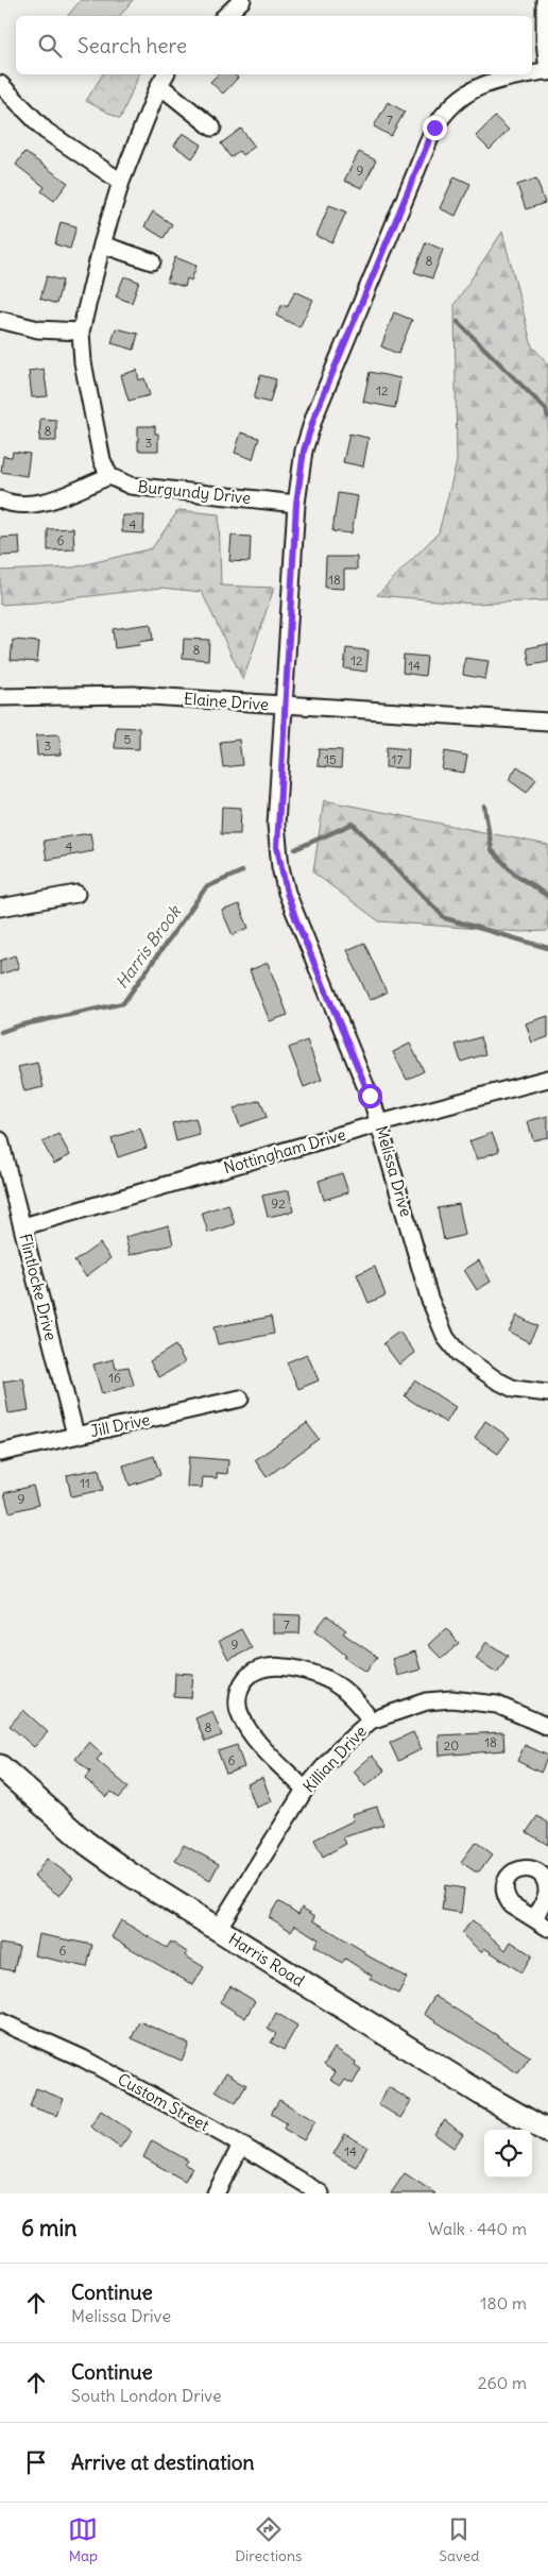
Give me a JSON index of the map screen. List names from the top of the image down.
{
  "streets": {
    "street": [
      "Burgundy Drive",
      "Elaine Drive",
      "Nottingham Drive",
      "Melissa Drive",
      "Flintlocke Drive",
      "Jill Drive",
      "Killian Drive",
      "Harris Road",
      "Custom Street"
    ]
  },
  "crossings": [
    ["Burgundy Drive", "Melissa Drive"],
    ["Elaine Drive", "Melissa Drive"],
    ["Nottingham Drive", "Melissa Drive"],
    ["Nottingham Drive", "Flintlocke Drive"],
    ["Flintlocke Drive", "Jill Drive"],
    ["Killian Drive", "Harris Road"]
  ],
  "water": ["Harris Brook"],
  "house_numbers": [
    "7",
    "9",
    "8",
    "12",
    "8",
    "3",
    "4",
    "6",
    "18",
    "8",
    "12",
    "14",
    "5",
    "3",
    "15",
    "17",
    "4",
    "92",
    "16",
    "11",
    "9",
    "7",
    "9",
    "8",
    "18",
    "20",
    "6",
    "6",
    "14"
  ],
  "page": {
    "search": "Search here",
    "heading": ["6 min", "Walk · 440 m"],
    "list": [
      ["Continue", "Melissa Drive", "180 m"],
      ["Continue", "South London Drive", "260 m"],
      "Arrive at destination"
    ],
    "nav": ["Map", "Directions", "Saved"]
  }
}
